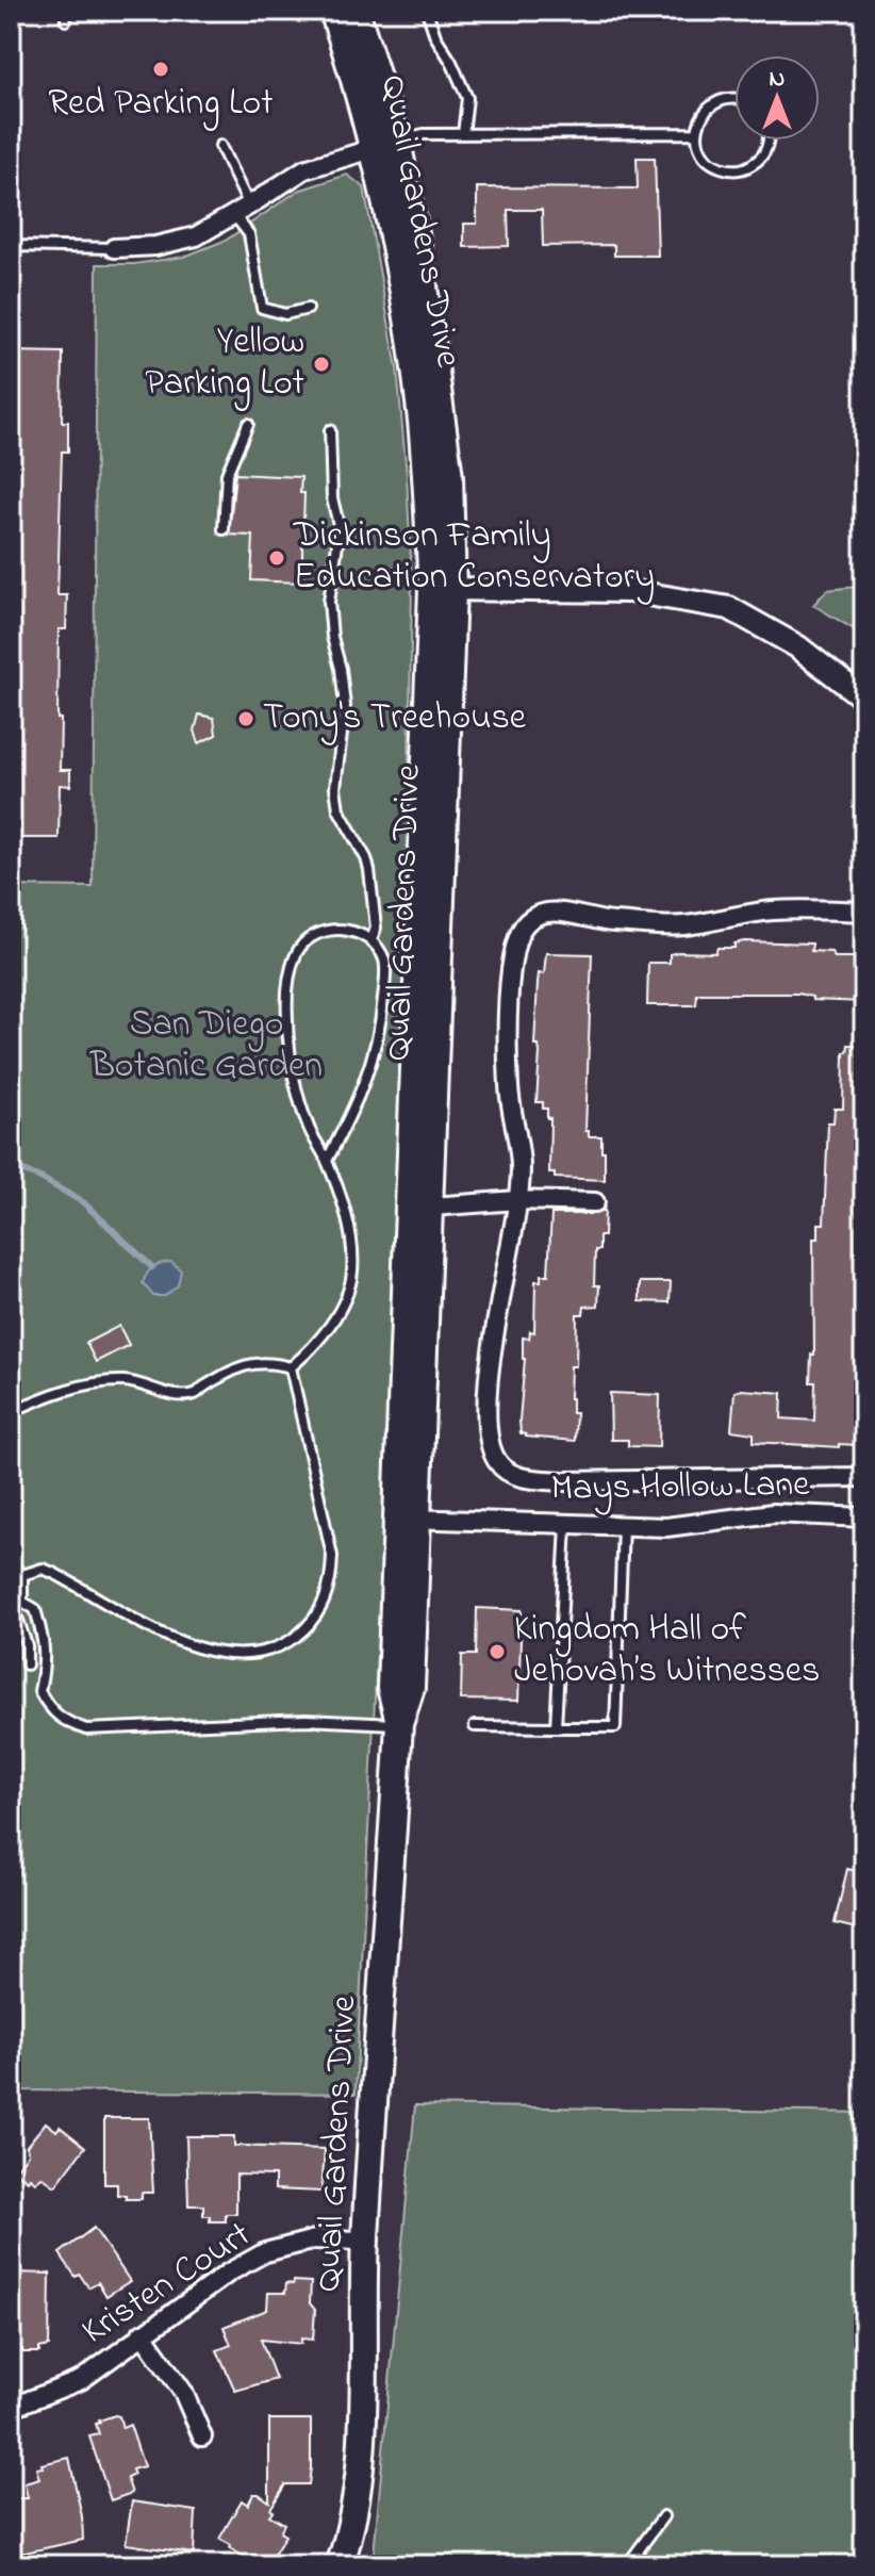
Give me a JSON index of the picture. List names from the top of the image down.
{
  "streets": {
    "main road": ["Quail Gardens Drive"],
    "street": ["Mays Hollow Lane", "Kristen Court"]
  },
  "crossings": [
    ["Quail Gardens Drive", "Mays Hollow Lane"],
    ["Quail Gardens Drive", "Kristen Court"]
  ],
  "parks": ["San Diego Botanic Garden"],
  "places": [
    "Red Parking Lot",
    "Yellow Parking Lot",
    "Dickinson Family Education Conservatory",
    "Tony's Treehouse",
    "Kingdom Hall of Jehovah’s Witnesses"
  ],
  "north": "top"
}
